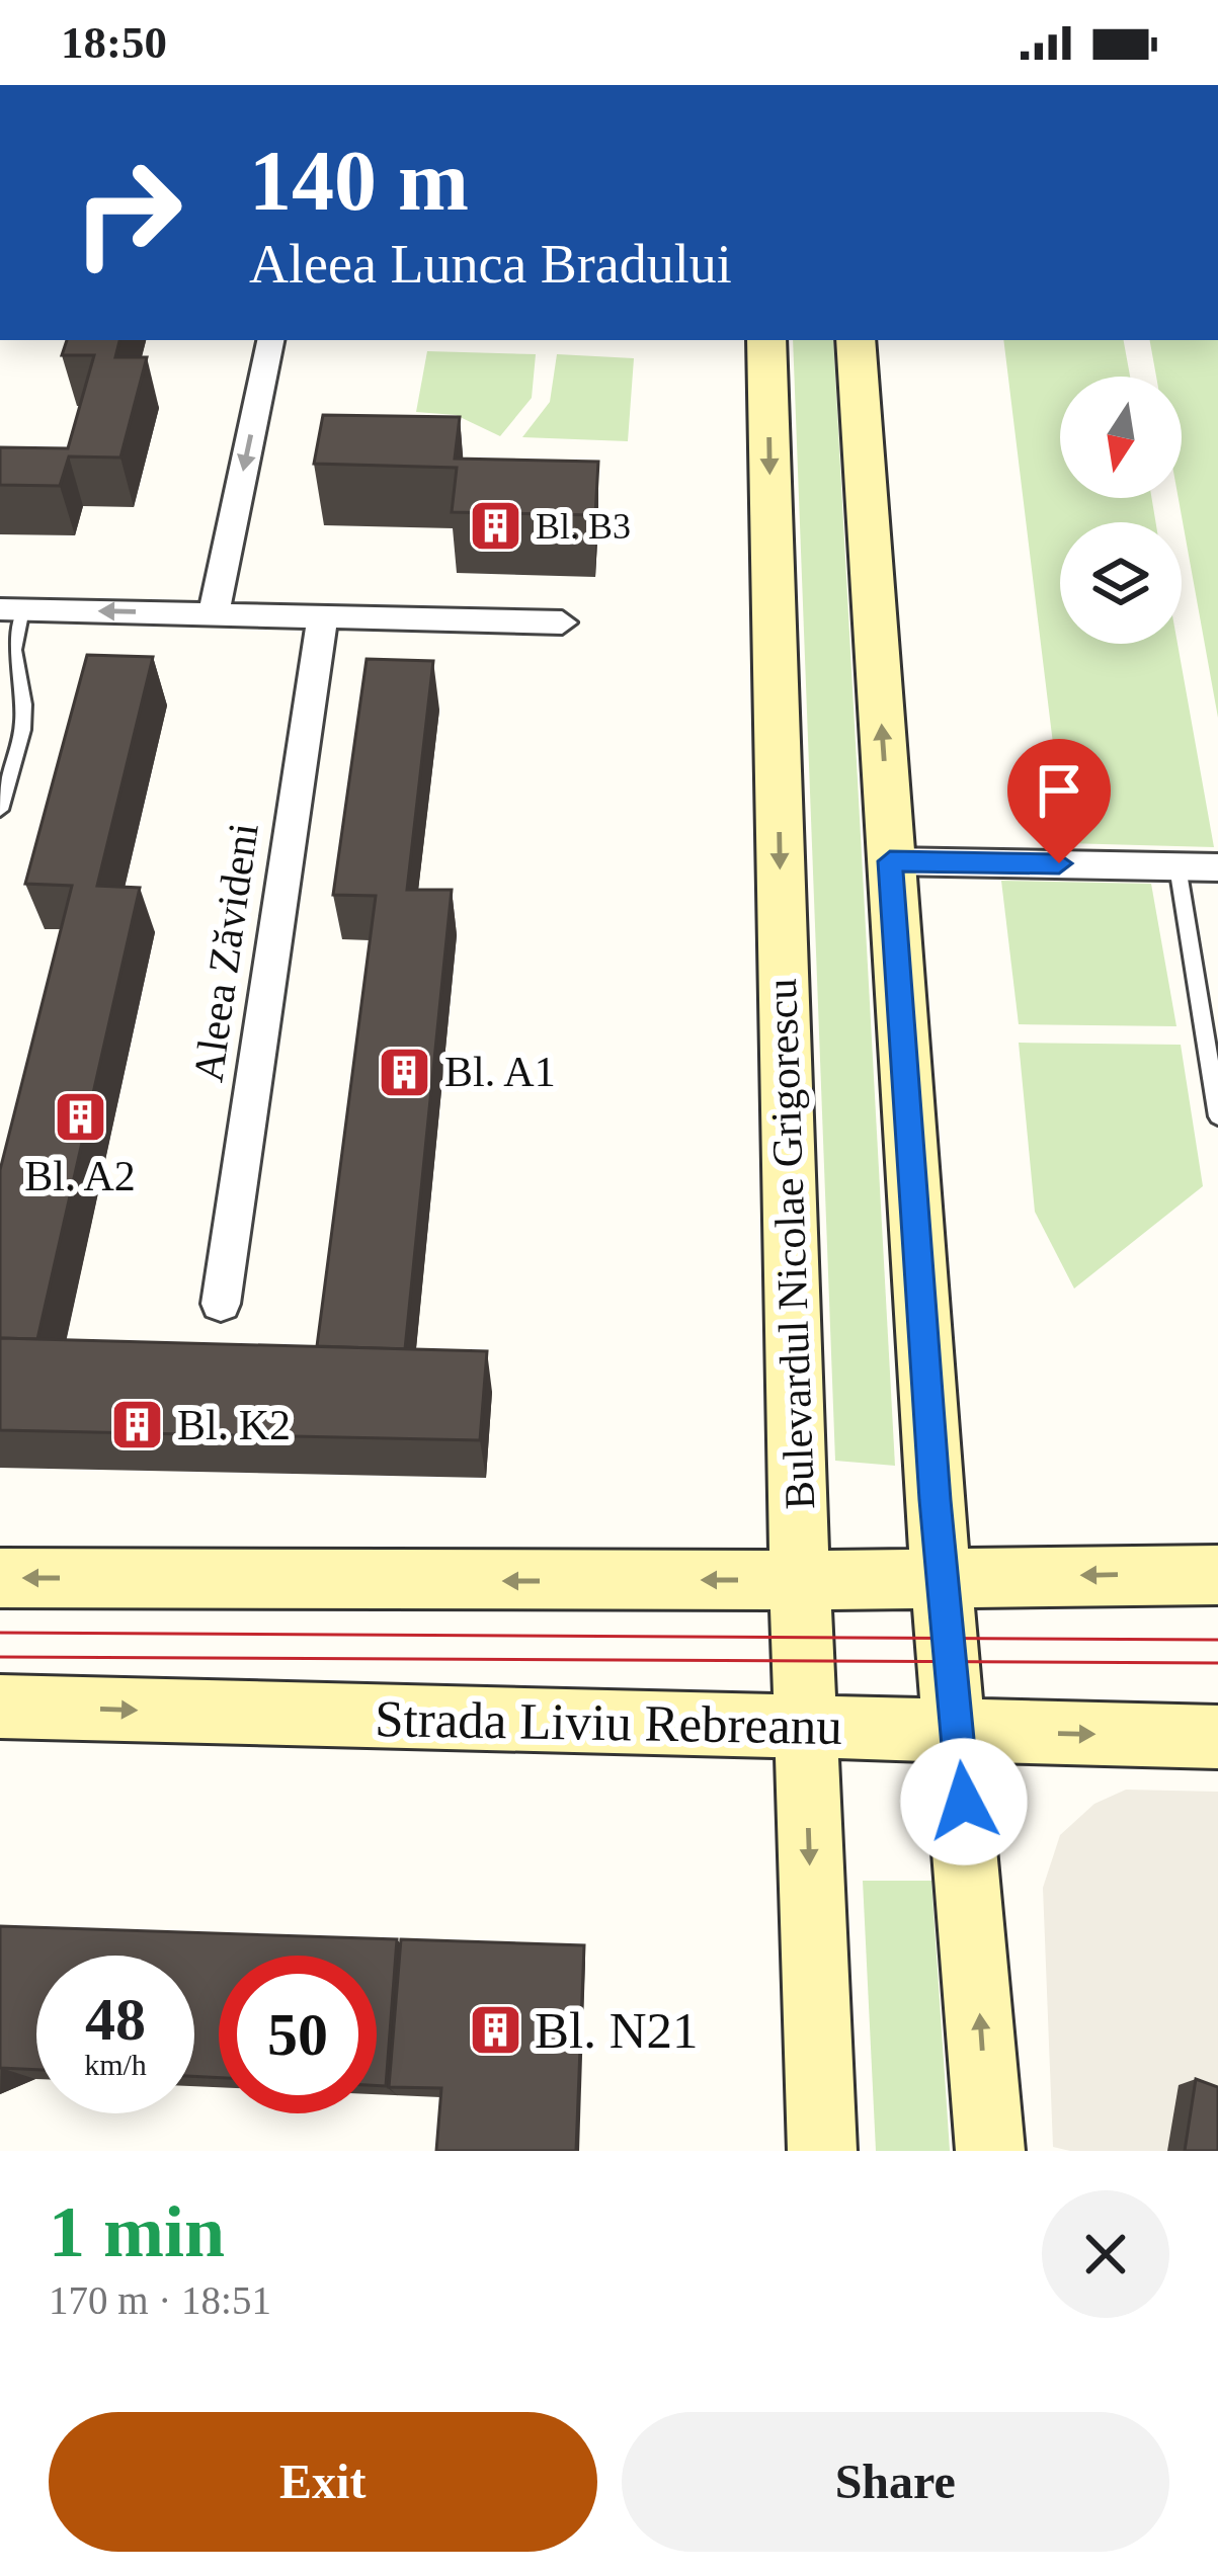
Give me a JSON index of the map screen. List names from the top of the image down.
{
  "streets": {
    "main road": ["Bulevardul Nicolae Grigorescu", "Strada Liviu Rebreanu"],
    "street": ["Aleea Zăvideni"]
  },
  "crossings": [
    ["Bulevardul Nicolae Grigorescu", "Strada Liviu Rebreanu"]
  ],
  "places": {
    "building": [
      "Bl. B3",
      "Bl. A1",
      "Bl. A2",
      "Bl. K2",
      "Bl. N21"
    ]
  },
  "north": "bottom",
  "page": {
    "status": "18:50",
    "turn": ["140 m", "Aleea Lunca Bradului"],
    "speed": "48 km/h",
    "limit": "50",
    "heading": ["1 min", "170 m · 18:51"],
    "buttons": ["Exit", "Share"]
  }
}
